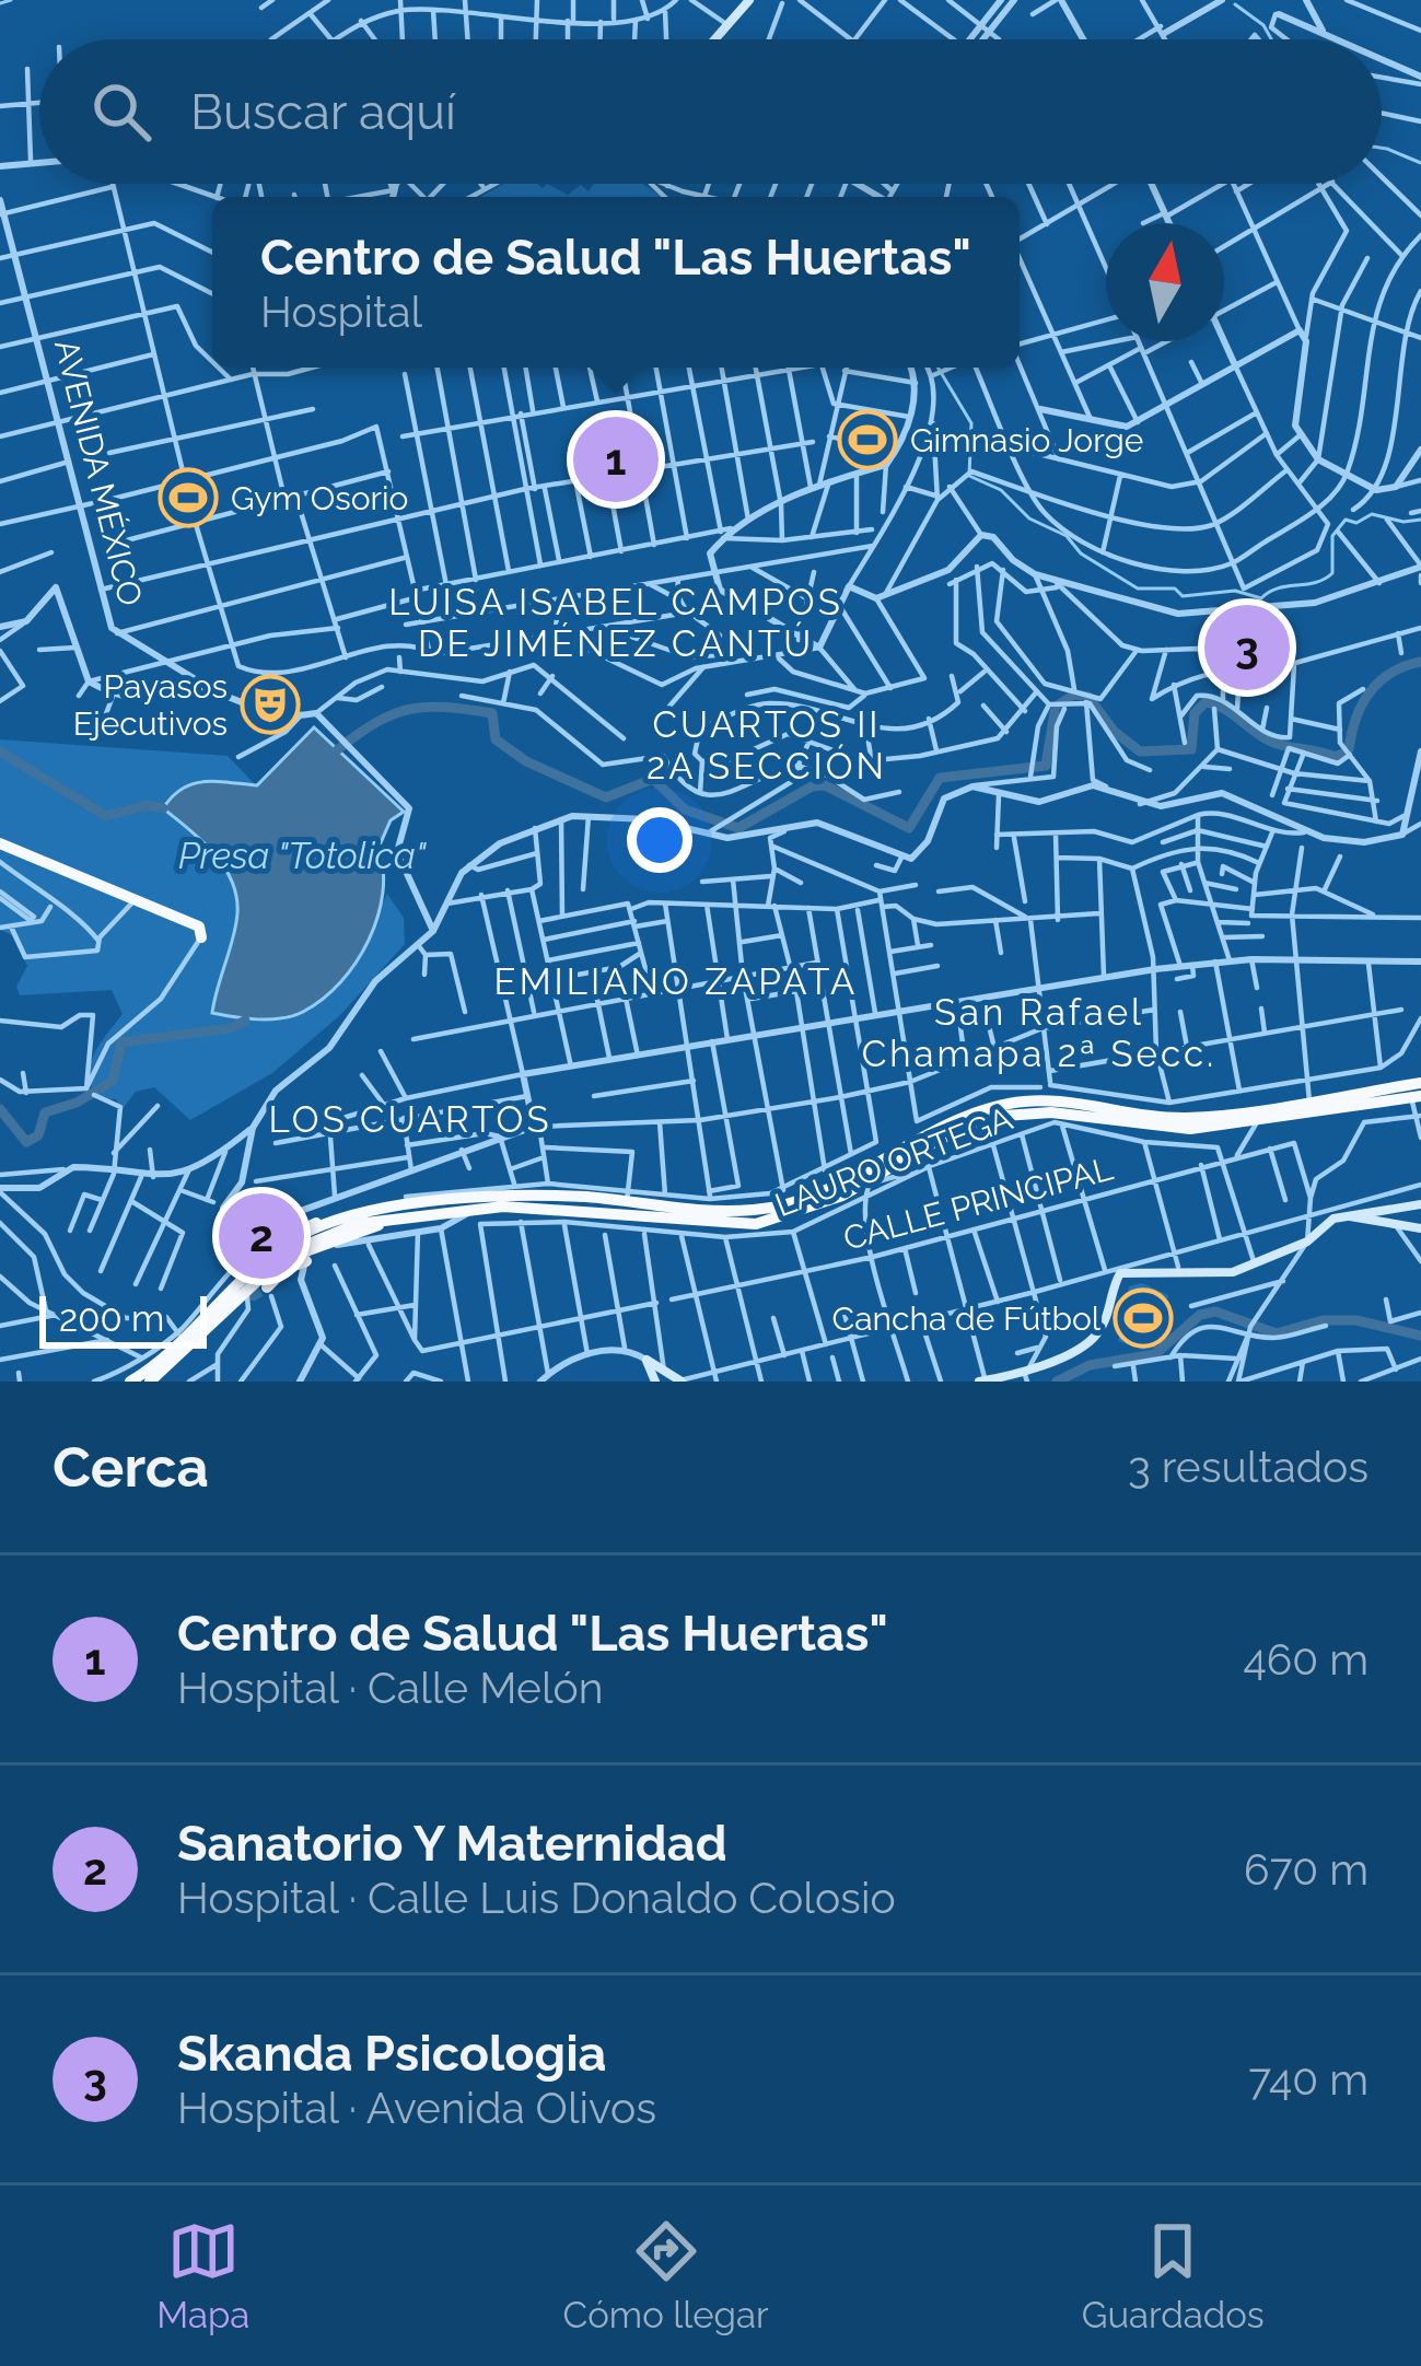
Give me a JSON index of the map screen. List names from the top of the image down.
{
  "streets": {
    "street": ["AVENIDA MÉXICO", "LAURO ORTEGA", "CALLE PRINCIPAL"]
  },
  "crossings": [
    ["LAURO ORTEGA", "CALLE PRINCIPAL"]
  ],
  "districts": [
    "LUISA ISABEL CAMPOS DE JIMÉNEZ CANTÚ",
    "CUARTOS II 2A SECCIÓN",
    "EMILIANO ZAPATA",
    "San Rafael Chamapa 2ª Secc.",
    "LOS CUARTOS"
  ],
  "water": ["Presa \"Totolica\""],
  "places": {
    "sports": ["Gimnasio Jorge", "Gym Osorio", "Cancha de Fútbol"],
    "theatre": ["Payasos Ejecutivos"]
  },
  "scale_bar": "200 m",
  "north": "top",
  "page": {
    "search": "Buscar aquí",
    "popup": ["Centro de Salud \"Las Huertas\"", "Hospital"],
    "pins": ["1", "3", "2"],
    "scale": "200 m",
    "heading": ["Cerca", "3 resultados"],
    "list": [
      {
        "mark": "1",
        "name": "Centro de Salud \"Las Huertas\"",
        "note": "Hospital · Calle Melón",
        "value": "460 m"
      },
      {
        "mark": "2",
        "name": "Sanatorio Y Maternidad",
        "note": "Hospital · Calle Luis Donaldo Colosio",
        "value": "670 m"
      },
      {
        "mark": "3",
        "name": "Skanda Psicologia",
        "note": "Hospital · Avenida Olivos",
        "value": "740 m"
      }
    ],
    "nav": ["Mapa", "Cómo llegar", "Guardados"]
  }
}
